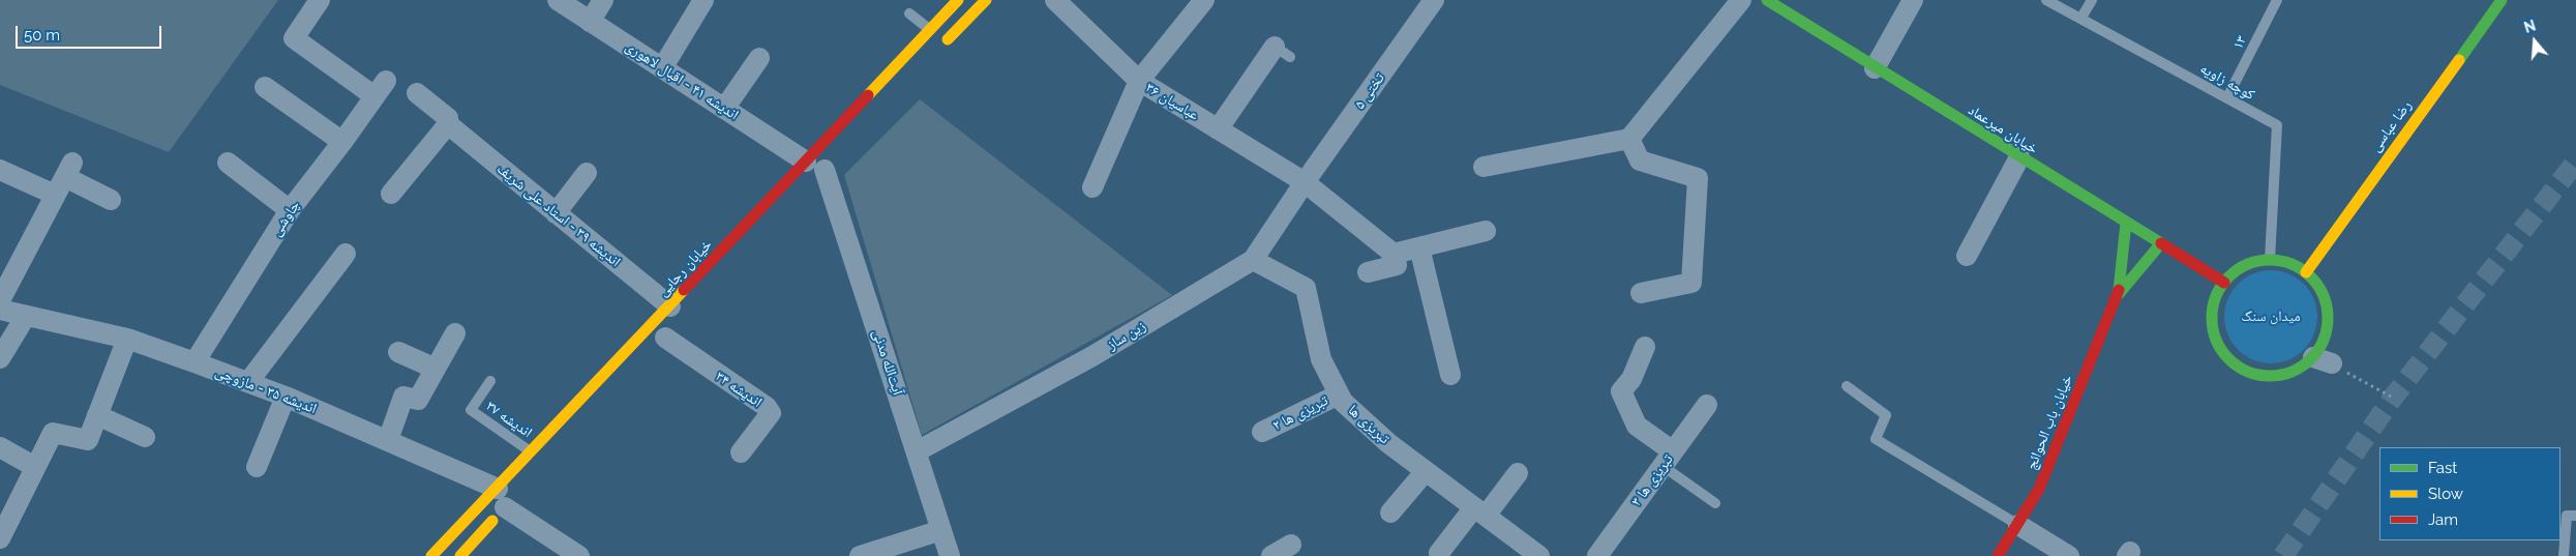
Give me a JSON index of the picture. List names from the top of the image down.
{
  "streets": {
    "street": [
      "اندیشه ۴۱ - اقبال لاهوری",
      "تختی ۵",
      "عباسیان ۳۶",
      "رضا عباسی",
      "خیابان میرعماد",
      "اندیشه ۳۹ - استاد علی شریف",
      "چاوشی",
      "خیابان رجایی",
      "زین ساز",
      "آیت‌الله مدنی",
      "اندیشه ۳۴",
      "اندیشه ۳۵ - مازوچی",
      "تبریزی ها ۲",
      "خیابان باب الحوائج",
      "تبریزی ها",
      "تبریزی ها ۳"
    ],
    "lane": ["۱۳", "کوچه زاویه", "اندیشه ۳۷"]
  },
  "crossings": [
    ["۱۳", "کوچه زاویه"],
    ["اندیشه ۴۱ - اقبال لاهوری", "خیابان رجایی"],
    ["اندیشه ۴۱ - اقبال لاهوری", "آیت‌الله مدنی"],
    ["کوچه زاویه", "رضا عباسی"],
    ["کوچه زاویه", "خیابان میرعماد"],
    ["تختی ۵", "عباسیان ۳۶"],
    ["تختی ۵", "زین ساز"],
    ["عباسیان ۳۶", "زین ساز"],
    ["رضا عباسی", "خیابان میرعماد"],
    ["اندیشه ۳۹ - استاد علی شریف", "خیابان رجایی"],
    ["چاوشی", "اندیشه ۳۵ - مازوچی"],
    ["خیابان رجایی", "آیت‌الله مدنی"],
    ["خیابان رجایی", "اندیشه ۳۵ - مازوچی"],
    ["خیابان رجایی", "اندیشه ۳۷"],
    ["زین ساز", "آیت‌الله مدنی"],
    ["زین ساز", "تبریزی ها"],
    ["تبریزی ها ۲", "تبریزی ها"]
  ],
  "parks": ["میدان سنگ"],
  "legend": ["Fast", "Slow", "Jam"],
  "scale_bar": "50 m",
  "north": "top"
}
